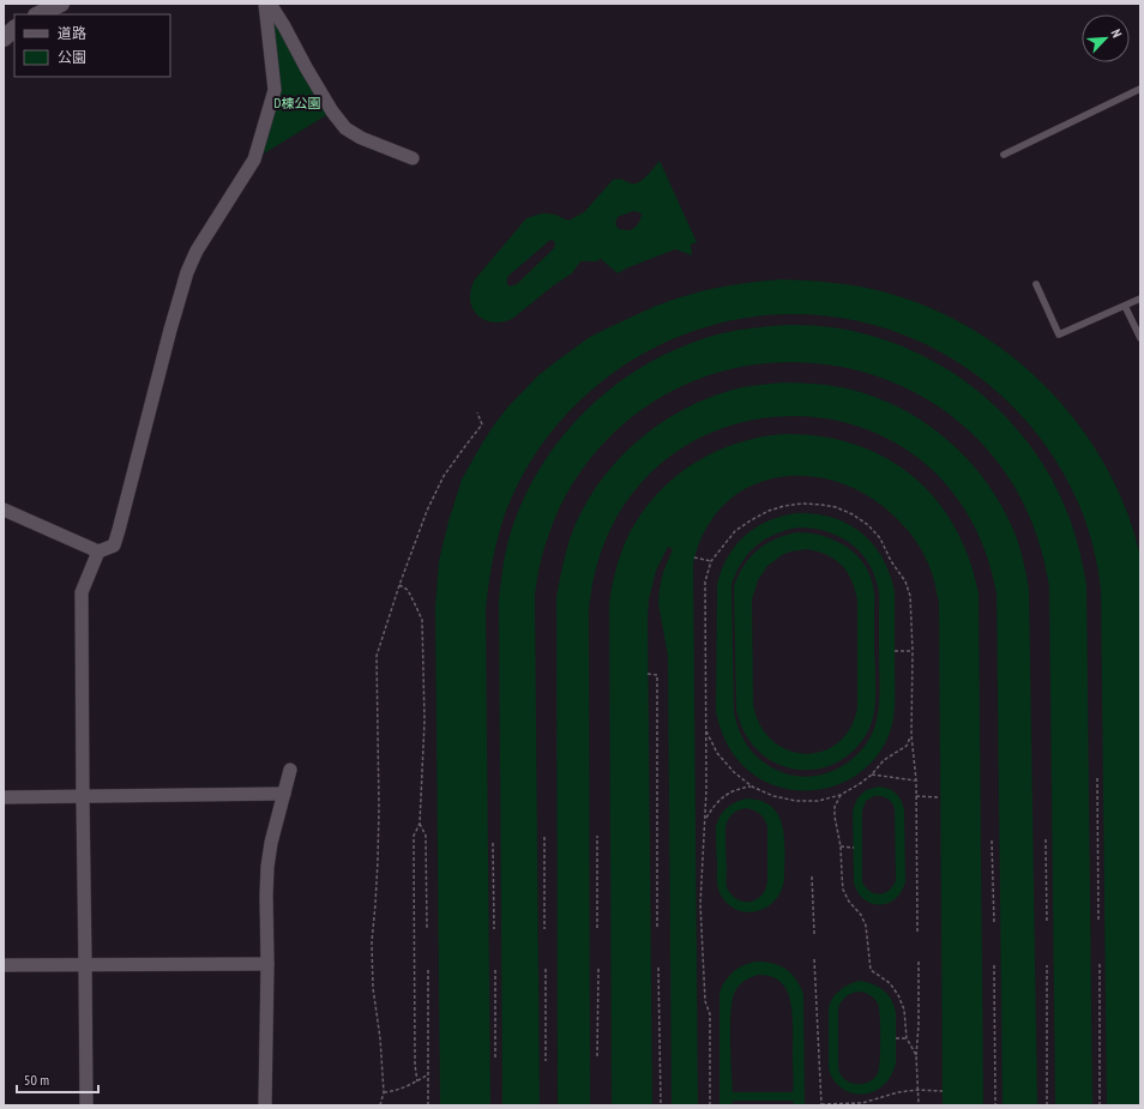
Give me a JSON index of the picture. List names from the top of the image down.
{
  "parks": ["D棟公園"],
  "legend": ["道路", "公園"],
  "scale_bar": "50 m",
  "north": "top right"
}
